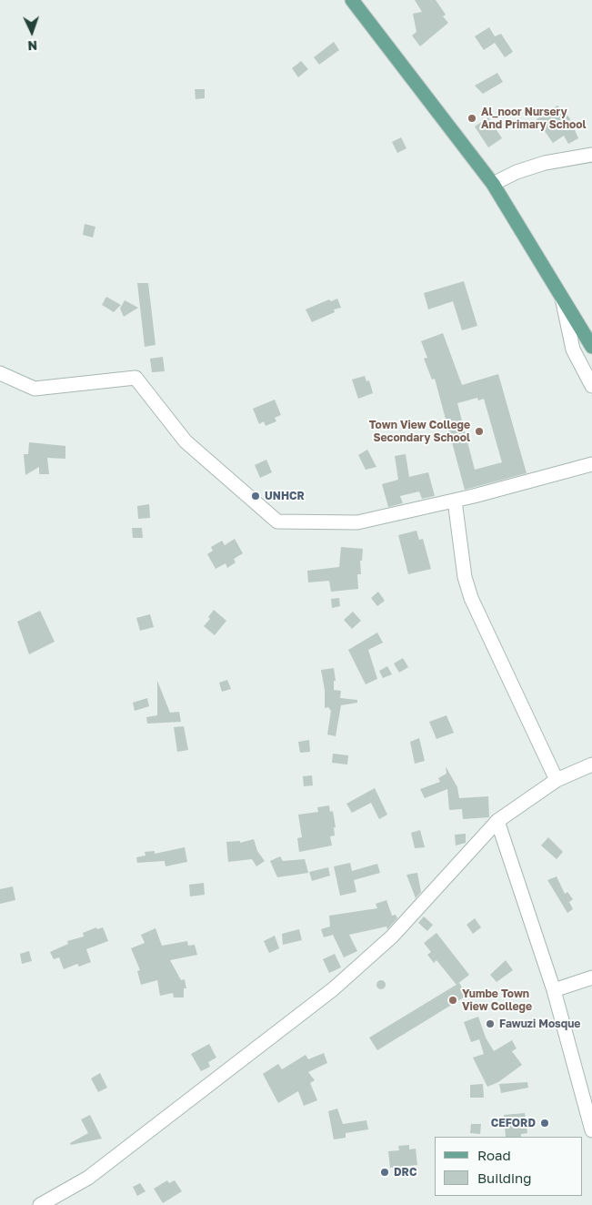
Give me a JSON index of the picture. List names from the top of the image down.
{
  "places": [
    "Al_noor Nursery And Primary School",
    "Town View College Secondary School",
    "UNHCR",
    "Yumbe Town View College",
    "Fawuzi Mosque",
    "CEFORD",
    "DRC"
  ],
  "legend": ["Road", "Building"],
  "north": "bottom"
}
